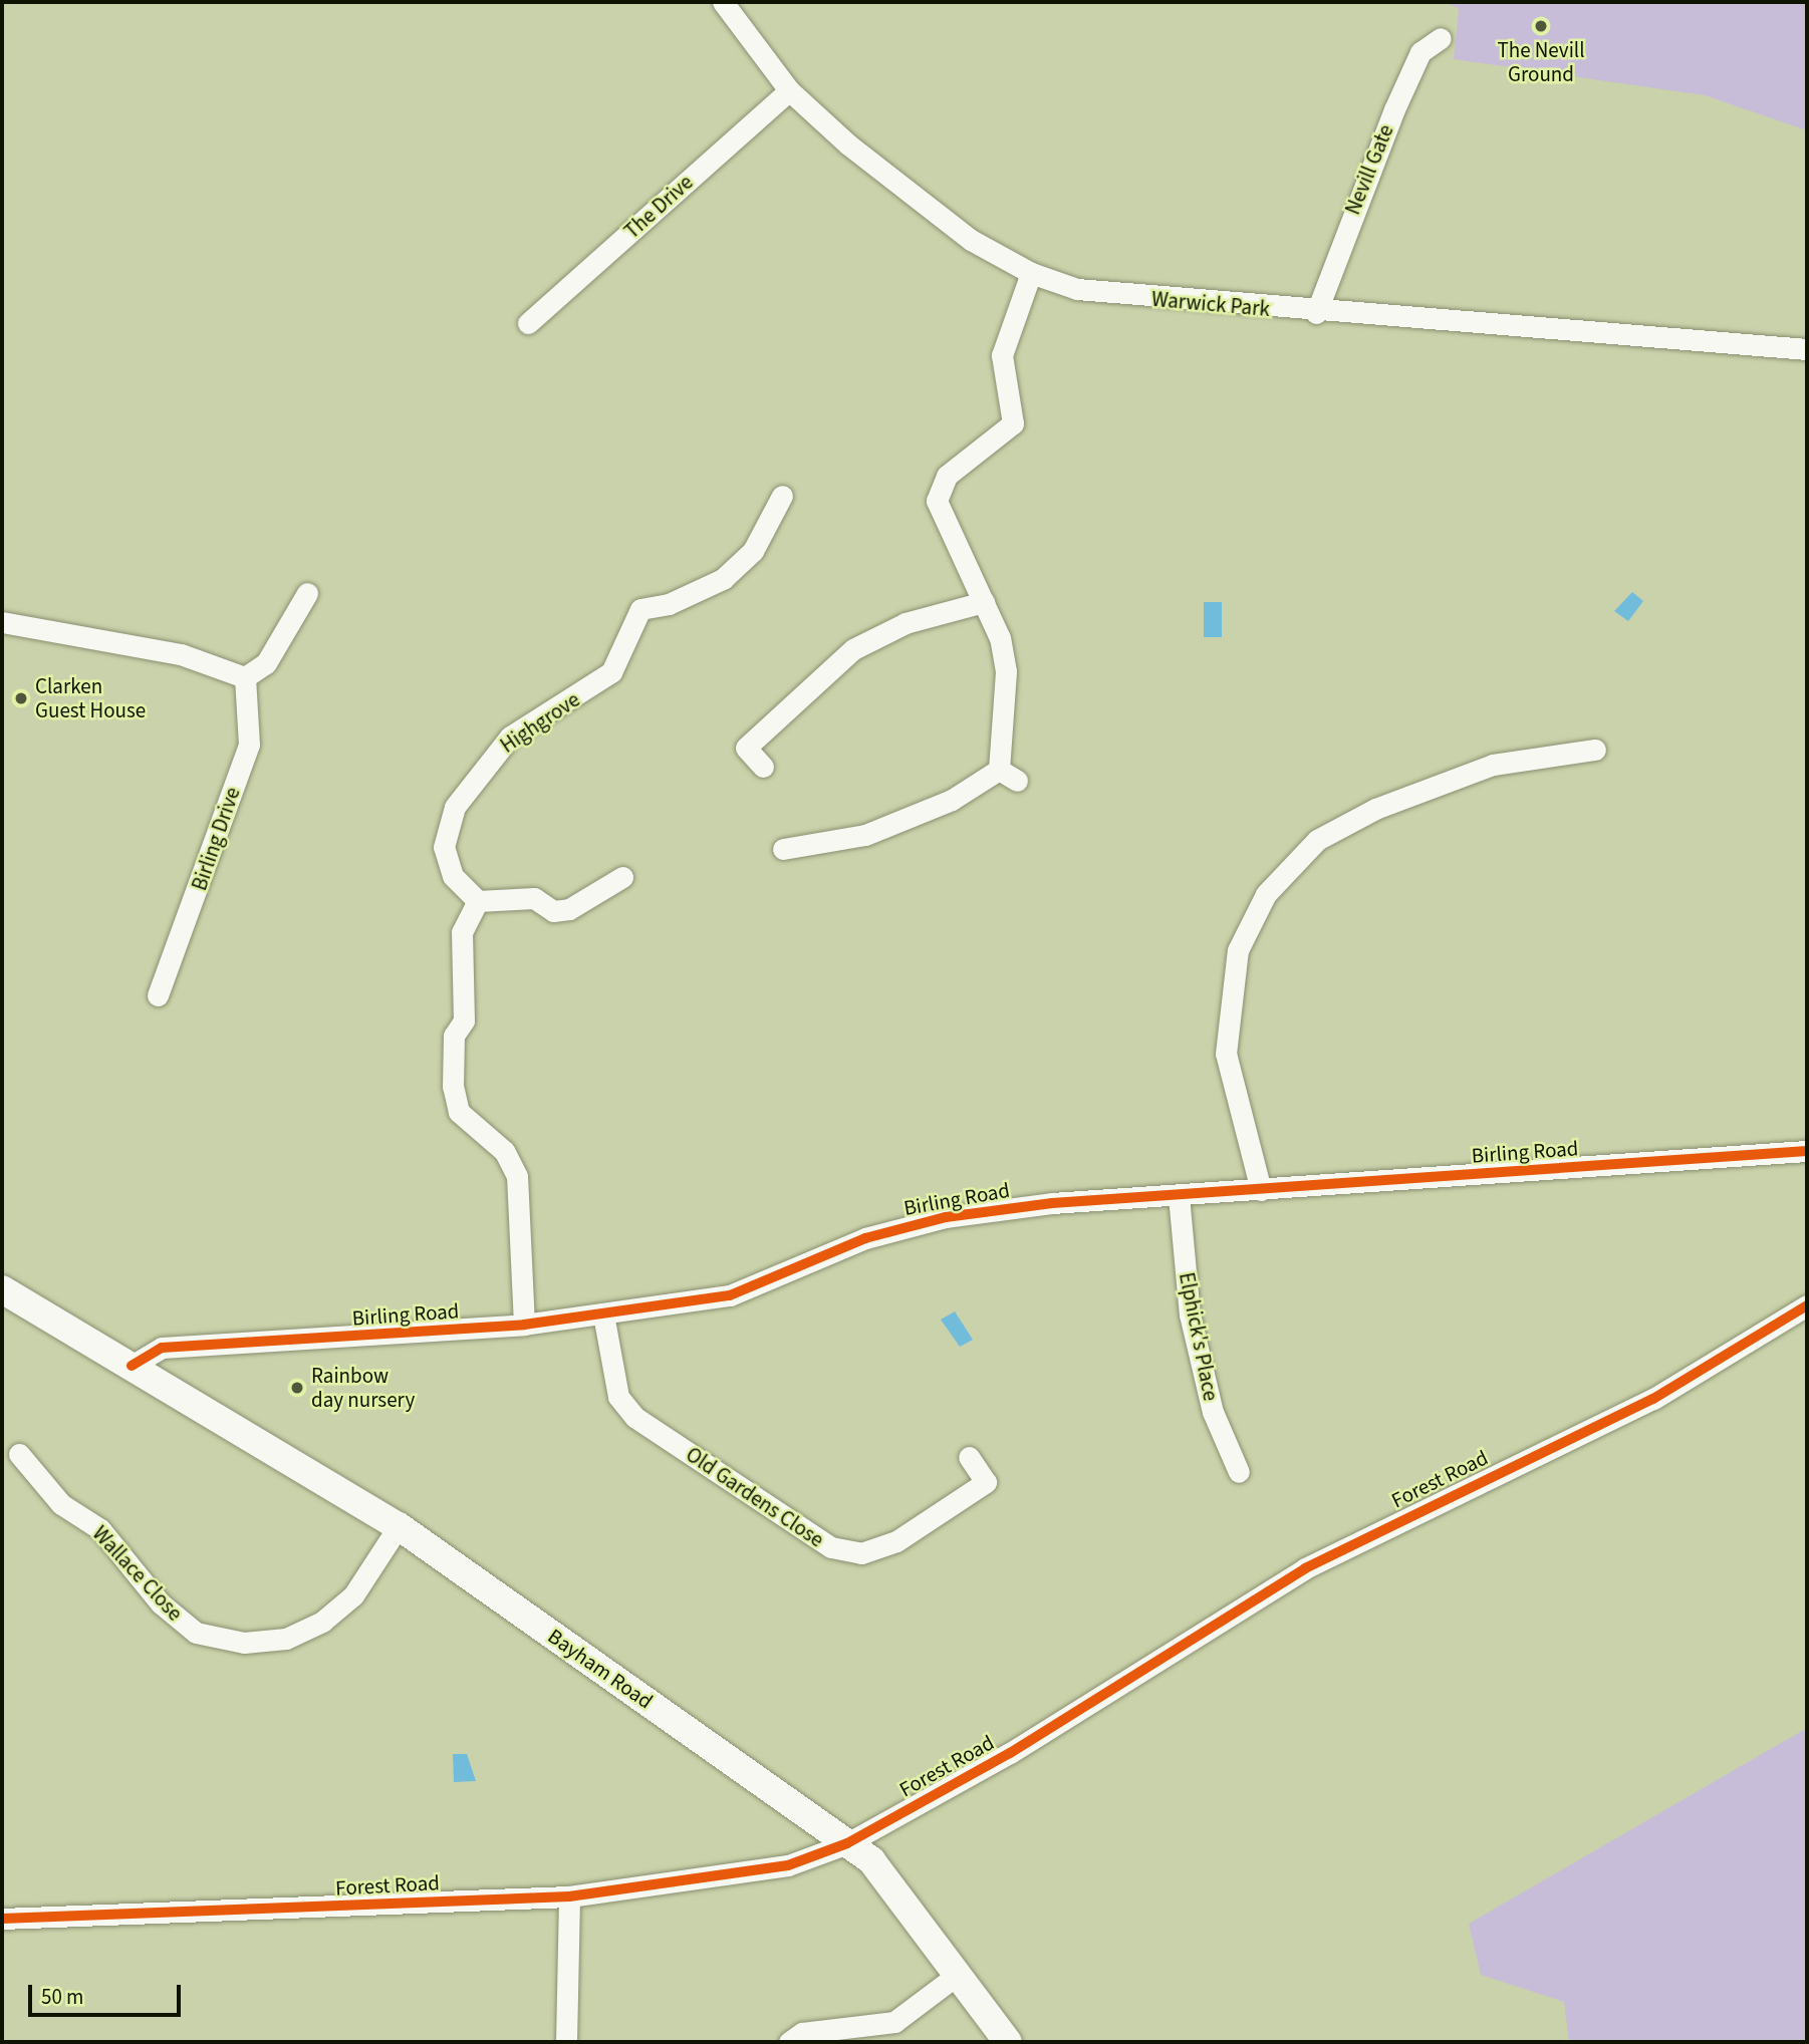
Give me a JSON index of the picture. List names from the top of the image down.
{
  "streets": {
    "main road": ["Bayham Road"],
    "street": [
      "Nevill Gate",
      "The Drive",
      "Warwick Park",
      "Highgrove",
      "Birling Drive",
      "Birling Road",
      "Elphick's Place",
      "Forest Road",
      "Old Gardens Close",
      "Wallace Close"
    ]
  },
  "crossings": [
    ["Nevill Gate", "Warwick Park"],
    ["The Drive", "Warwick Park"],
    ["Birling Road", "Elphick's Place"],
    ["Birling Road", "Old Gardens Close"],
    ["Birling Road", "Bayham Road"],
    ["Forest Road", "Bayham Road"],
    ["Wallace Close", "Bayham Road"]
  ],
  "places": ["The Nevill Ground", "Clarken Guest House", "Rainbow day nursery"],
  "scale_bar": "50 m"
}
